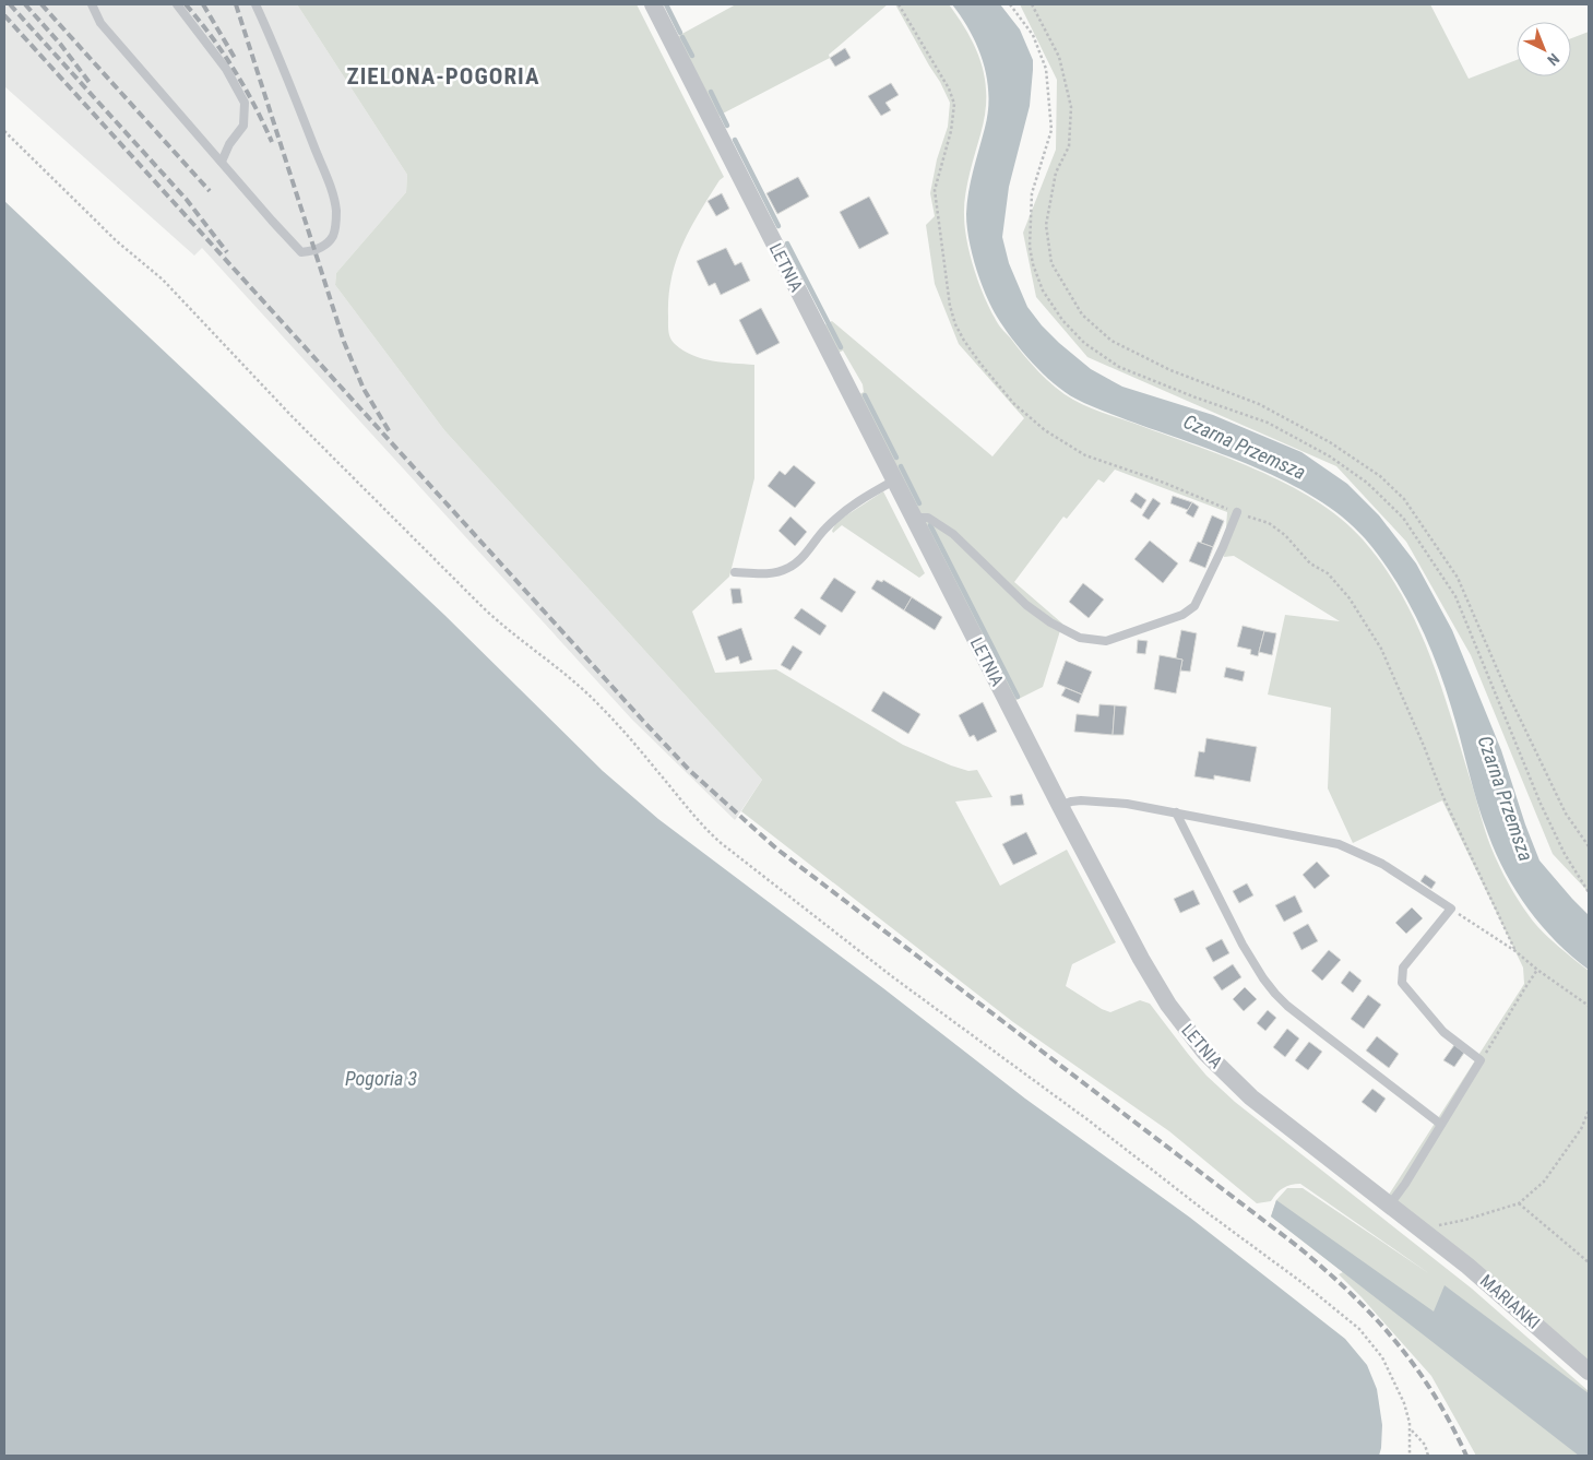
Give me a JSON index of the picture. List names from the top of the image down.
{
  "streets": {
    "street": ["LETNIA", "MARIANKI"]
  },
  "crossings": [
    ["LETNIA", "MARIANKI"]
  ],
  "districts": ["ZIELONA-POGORIA"],
  "water": ["Czarna Przemsza", "Pogoria 3"],
  "north": "bottom right"
}
